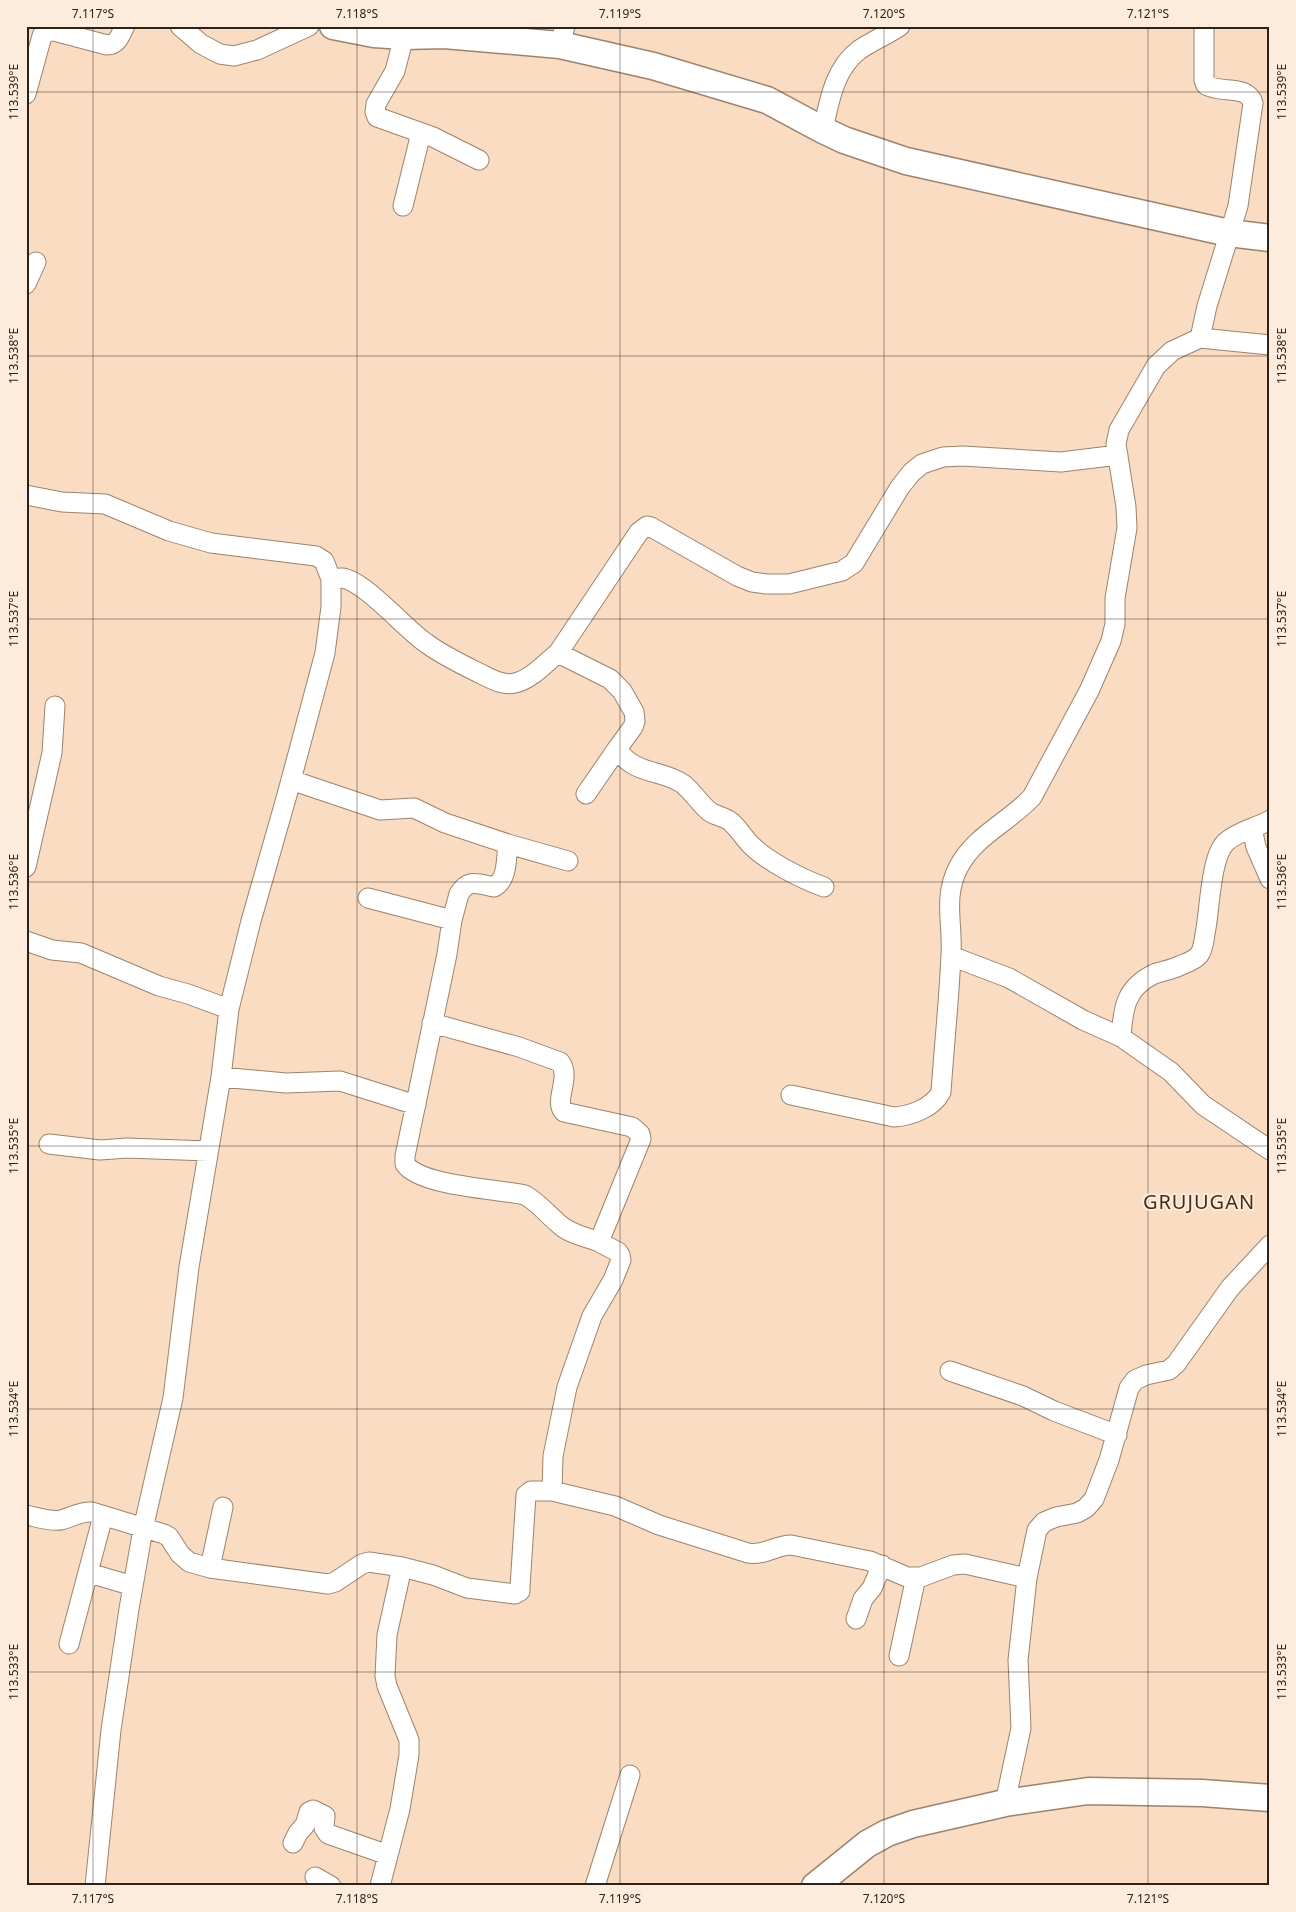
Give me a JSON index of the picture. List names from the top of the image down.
{
  "districts": ["GRUJUGAN"],
  "coordinates": [
    "7.117°S",
    "7.118°S",
    "7.119°S",
    "7.120°S",
    "7.121°S",
    "113.539°E",
    "113.538°E",
    "113.537°E",
    "113.536°E",
    "113.535°E",
    "113.534°E",
    "113.533°E"
  ]
}
